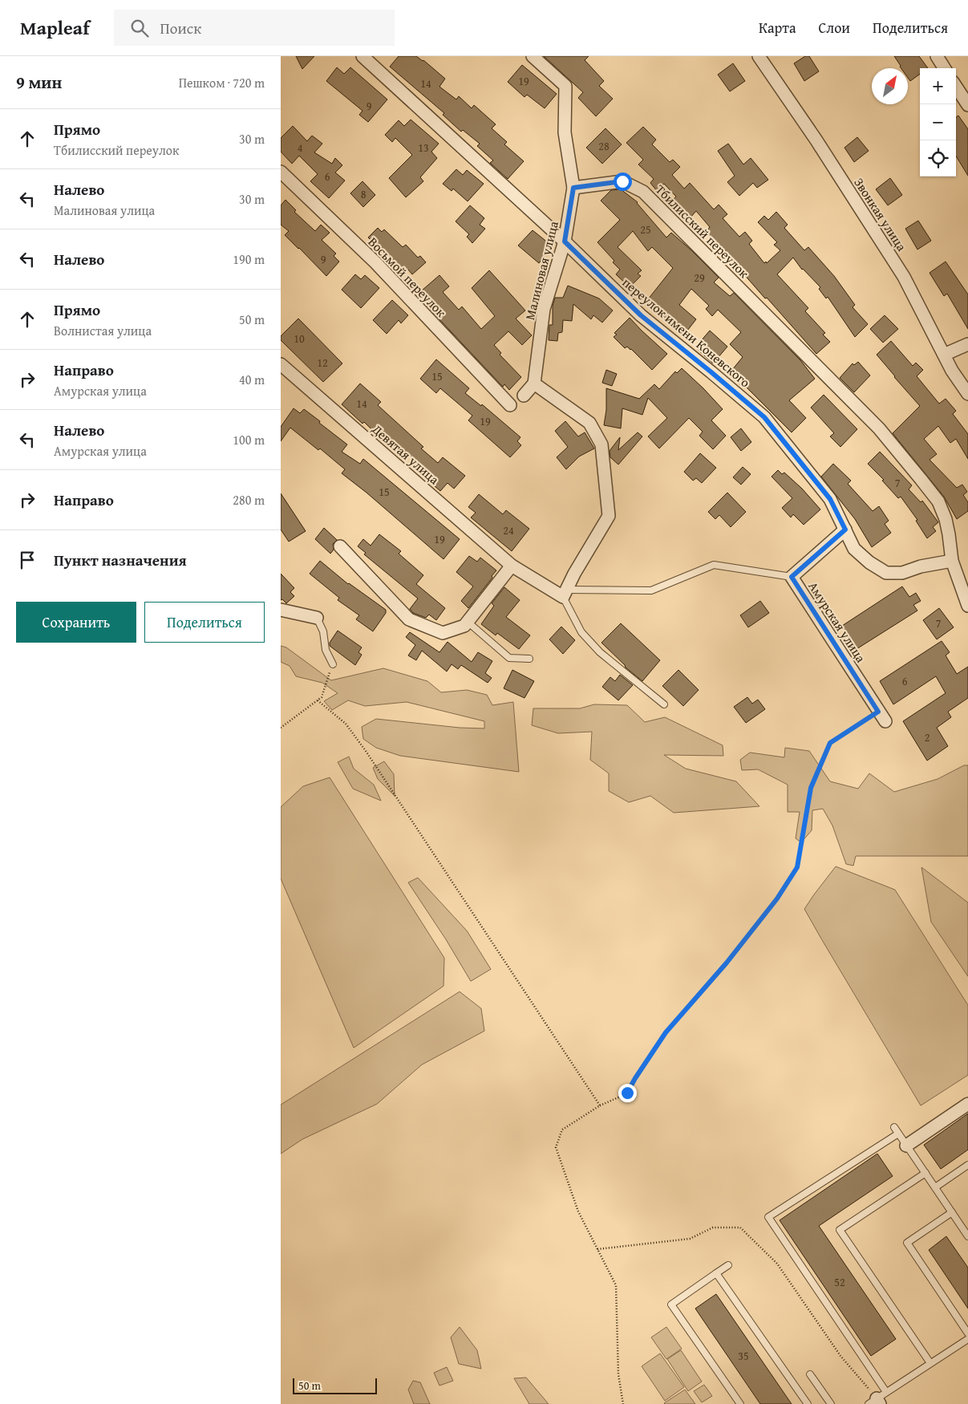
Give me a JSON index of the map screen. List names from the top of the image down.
{
  "streets": {
    "street": [
      "Звонкая улица",
      "Тбилисский переулок",
      "Малиновая улица",
      "Восьмой переулок",
      "переулок имени Коневского",
      "Девятая улица",
      "Амурская улица"
    ]
  },
  "crossings": [
    ["Тбилисский переулок", "Малиновая улица"],
    ["Тбилисский переулок", "переулок имени Коневского"],
    ["Малиновая улица", "переулок имени Коневского"],
    ["переулок имени Коневского", "Амурская улица"]
  ],
  "house_numbers": [
    "19",
    "14",
    "9",
    "28",
    "4",
    "13",
    "6",
    "8",
    "25",
    "9",
    "29",
    "10",
    "12",
    "15",
    "14",
    "19",
    "7",
    "15",
    "24",
    "19",
    "7",
    "6",
    "2",
    "52",
    "35"
  ],
  "scale_bar": "50 m",
  "north": "top right",
  "page": {
    "header": "Mapleaf",
    "search": "Поиск",
    "nav": ["Карта", "Слои", "Поделиться"],
    "heading": ["9 мин", "Пешком · 720 m"],
    "map_buttons": ["+", "−"],
    "list": [
      ["Прямо", "Тбилисский переулок", "30 m"],
      ["Налево", "Малиновая улица", "30 m"],
      ["Налево", "190 m"],
      ["Прямо", "Волнистая улица", "50 m"],
      ["Направо", "Амурская улица", "40 m"],
      ["Налево", "Амурская улица", "100 m"],
      ["Направо", "280 m"],
      "Пункт назначения"
    ],
    "buttons": ["Сохранить", "Поделиться"],
    "scale": "50 m"
  }
}
